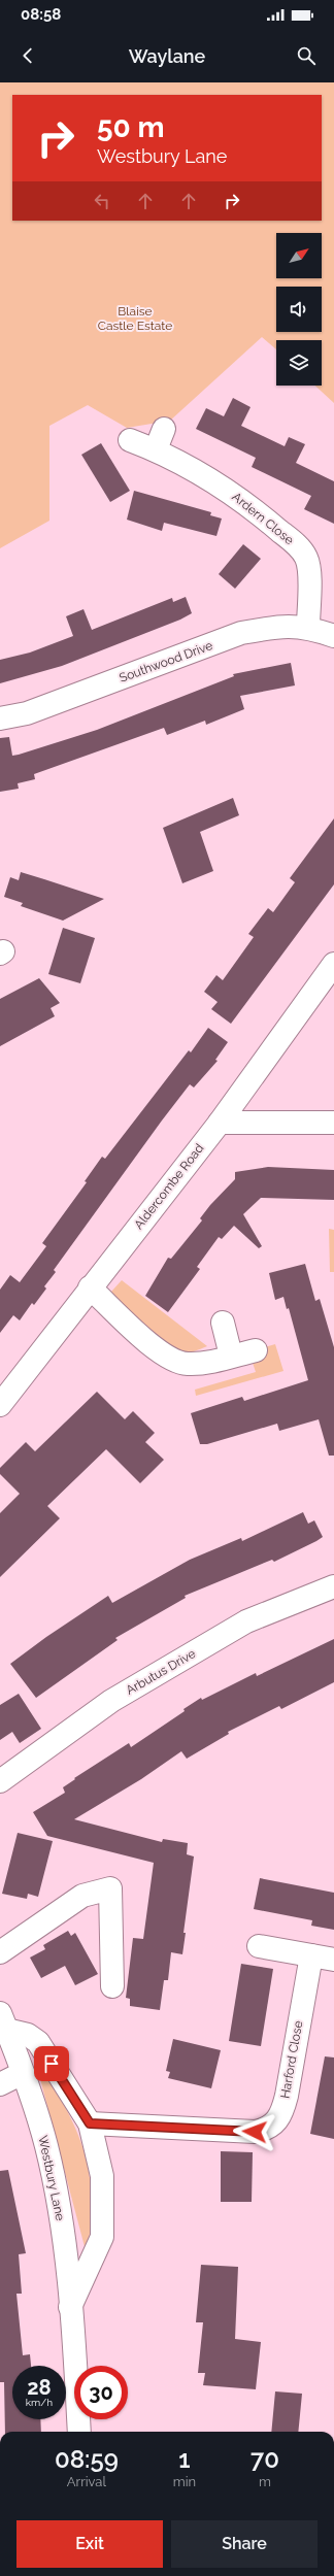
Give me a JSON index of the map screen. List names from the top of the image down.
{
  "streets": {
    "street": [
      "Ardern Close",
      "Southwood Drive",
      "Aldercombe Road",
      "Arbutus Drive",
      "Harford Close",
      "Westbury Lane"
    ]
  },
  "crossings": [
    ["Ardern Close", "Southwood Drive"],
    ["Harford Close", "Westbury Lane"]
  ],
  "parks": ["Blaise Castle Estate"],
  "north": "top right",
  "page": {
    "status": "08:58",
    "header": "Waylane",
    "turn": ["50 m", "Westbury Lane"],
    "speed": "28 km/h",
    "limit": "30",
    "eta": [
      "08:59",
      "Arrival",
      "1",
      "min",
      "70",
      "m"
    ],
    "buttons": ["Exit", "Share"]
  }
}
